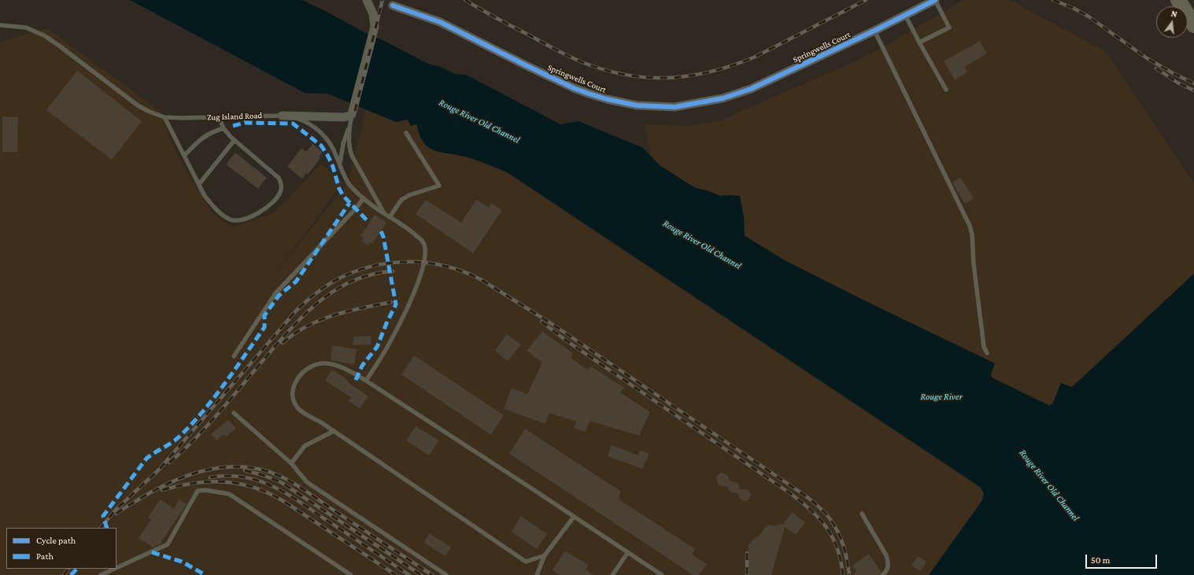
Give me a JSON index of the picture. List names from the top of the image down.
{
  "streets": {
    "street": ["Springwells Court", "Zug Island Road"]
  },
  "water": ["Rouge River Old Channel", "Rouge River"],
  "legend": ["Cycle path", "Path"],
  "scale_bar": "50 m",
  "north": "top"
}
